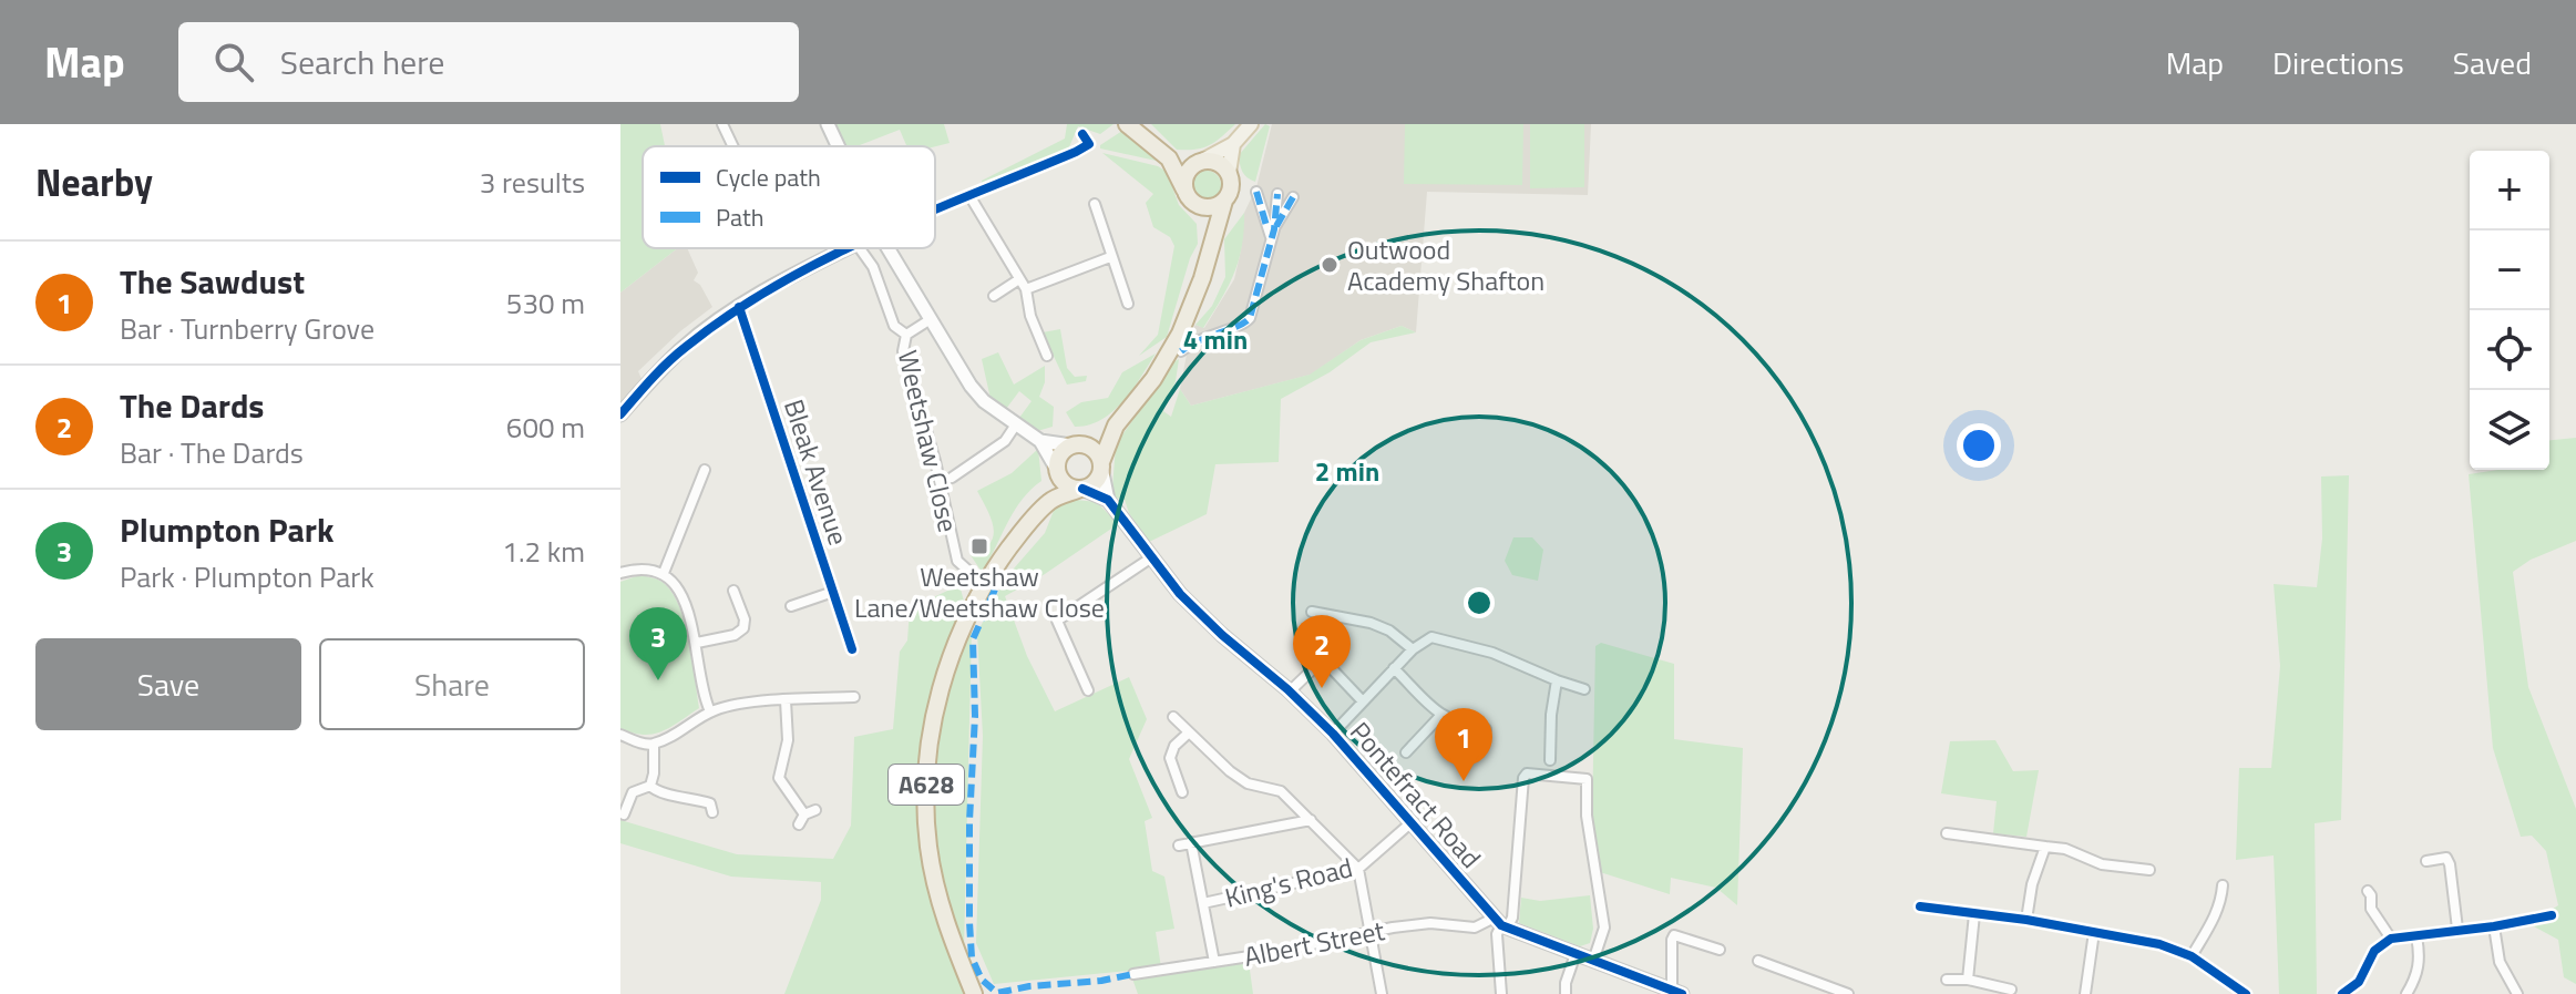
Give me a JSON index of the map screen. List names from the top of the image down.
{
  "streets": {
    "highway": ["A628"],
    "street": [
      "Weetshaw Close",
      "Bleak Avenue",
      "Pontefract Road",
      "King's Road",
      "Albert Street"
    ]
  },
  "crossings": [
    ["A628", "Pontefract Road"],
    ["Pontefract Road", "King's Road"],
    ["Pontefract Road", "Albert Street"]
  ],
  "places": {
    "other": ["Outwood Academy Shafton"],
    "transit": ["Weetshaw Lane/Weetshaw Close"]
  },
  "legend": ["Cycle path", "Path"],
  "page": {
    "header": "Map",
    "search": "Search here",
    "nav": ["Map", "Directions", "Saved"],
    "heading": ["Nearby", "3 results"],
    "map_buttons": ["+", "−"],
    "list": [
      {
        "mark": "1",
        "name": "The Sawdust",
        "note": "Bar · Turnberry Grove",
        "value": "530 m"
      },
      {
        "mark": "2",
        "name": "The Dards",
        "note": "Bar · The Dards",
        "value": "600 m"
      },
      {
        "mark": "3",
        "name": "Plumpton Park",
        "note": "Park · Plumpton Park",
        "value": "1.2 km"
      }
    ],
    "pins": ["3", "2", "1"],
    "buttons": ["Save", "Share"]
  },
  "rings": ["4 min", "2 min"]
}
